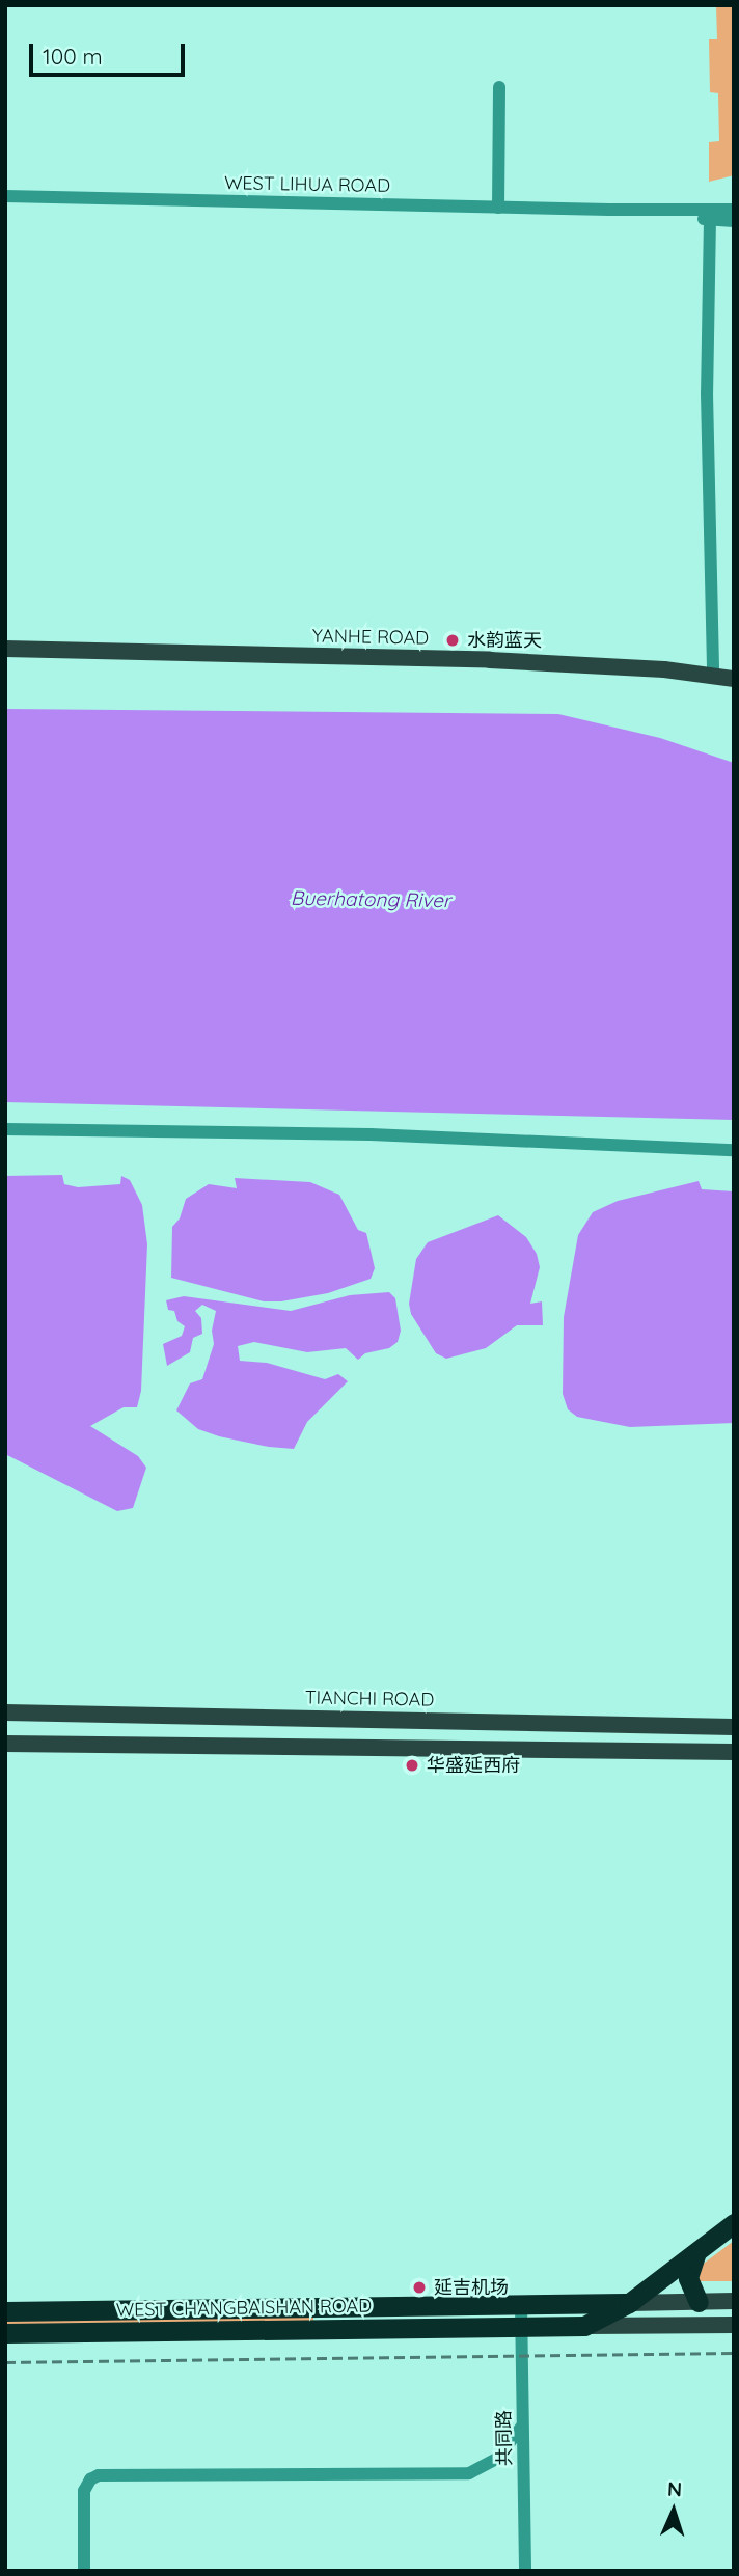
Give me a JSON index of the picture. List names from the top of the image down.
{
  "streets": {
    "highway": ["WEST CHANGBAISHAN ROAD"],
    "main road": ["YANHE ROAD", "TIANCHI ROAD"],
    "street": ["WEST LIHUA ROAD", "共同路"]
  },
  "crossings": [
    ["WEST CHANGBAISHAN ROAD", "共同路"]
  ],
  "water": ["Buerhatong River"],
  "places": ["水韵蓝天", "华盛延西府", "延吉机场"],
  "scale_bar": "100 m",
  "north": "top"
}
